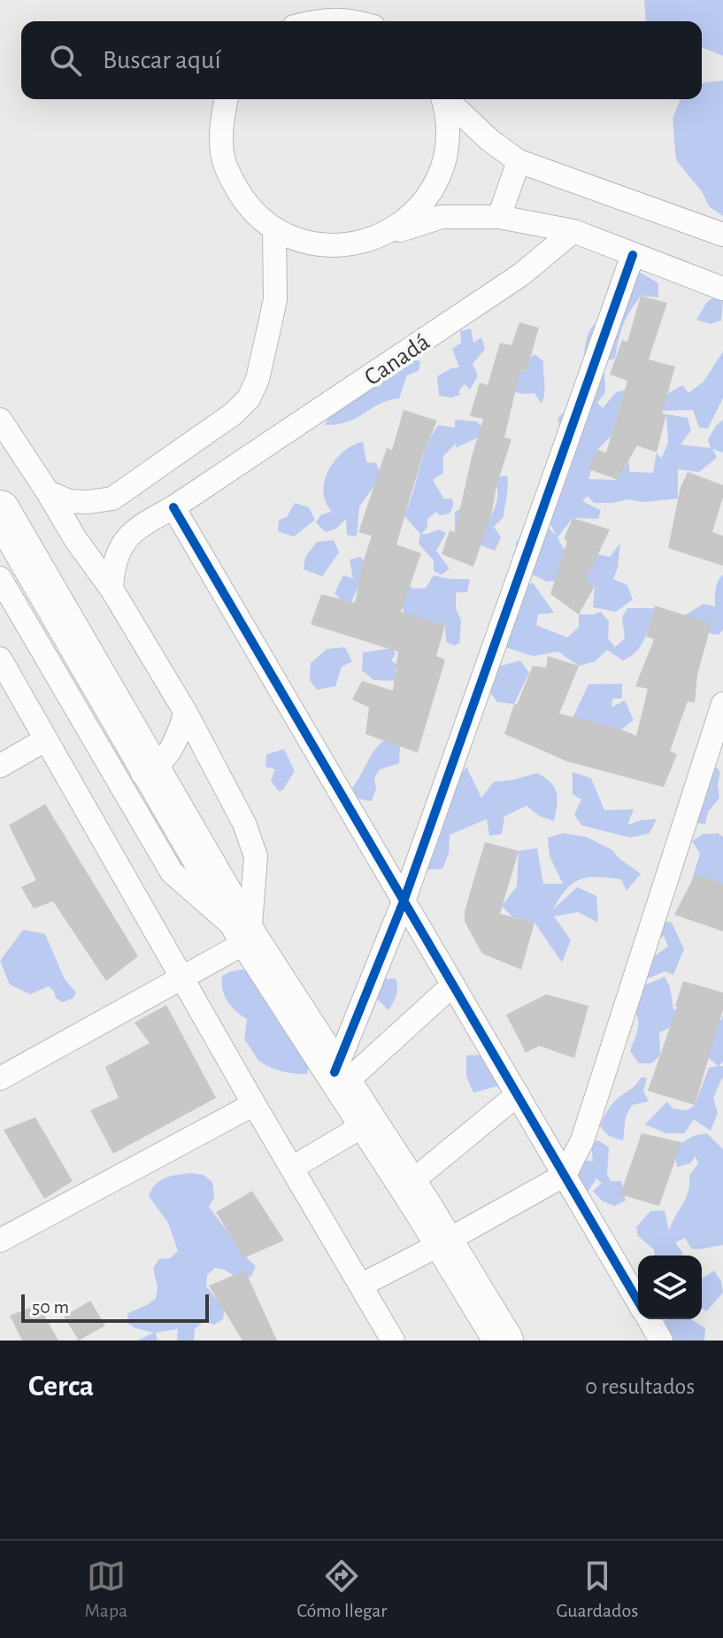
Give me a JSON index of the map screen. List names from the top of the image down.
{
  "streets": {
    "street": ["Canadá"]
  },
  "scale_bar": "50 m",
  "page": {
    "search": "Buscar aquí",
    "scale": "50 m",
    "heading": ["Cerca", "0 resultados"],
    "nav": ["Mapa", "Cómo llegar", "Guardados"]
  }
}
